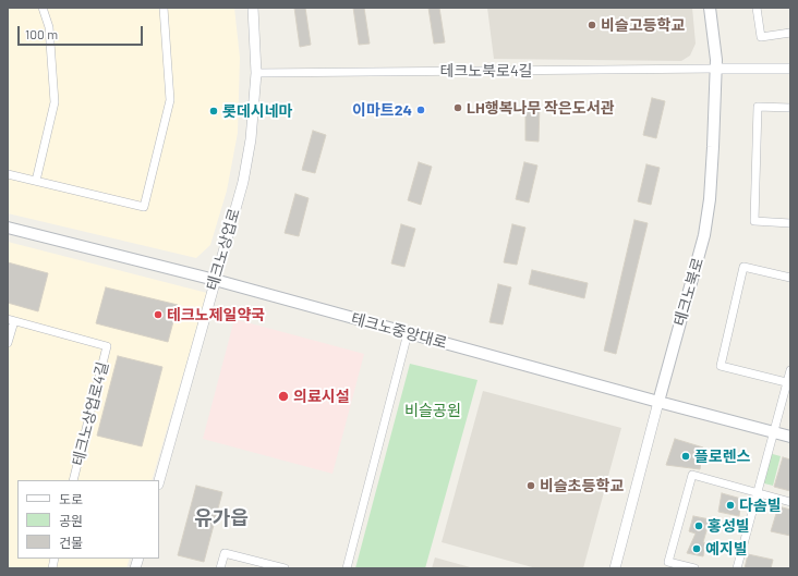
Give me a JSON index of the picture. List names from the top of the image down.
{
  "streets": {
    "main road": ["테크노북로", "테크노중앙대로"],
    "street": ["테크노북로4길", "테크노상업로", "테크노상업로4길"]
  },
  "crossings": [
    ["테크노북로4길", "테크노상업로"],
    ["테크노북로4길", "테크노북로"],
    ["테크노상업로", "테크노중앙대로"],
    ["테크노북로", "테크노중앙대로"]
  ],
  "districts": ["유가읍"],
  "parks": ["비슬공원"],
  "places": [
    "비슬고등학교",
    "LH행복나무 작은도서관",
    "이마트24",
    "롯데시네마",
    "테크노제일약국",
    "의료시설",
    "플로렌스",
    "비슬초등학교",
    "다솜빌",
    "홍성빌",
    "예지빌"
  ],
  "legend": ["도로", "공원", "건물"],
  "scale_bar": "100 m"
}
